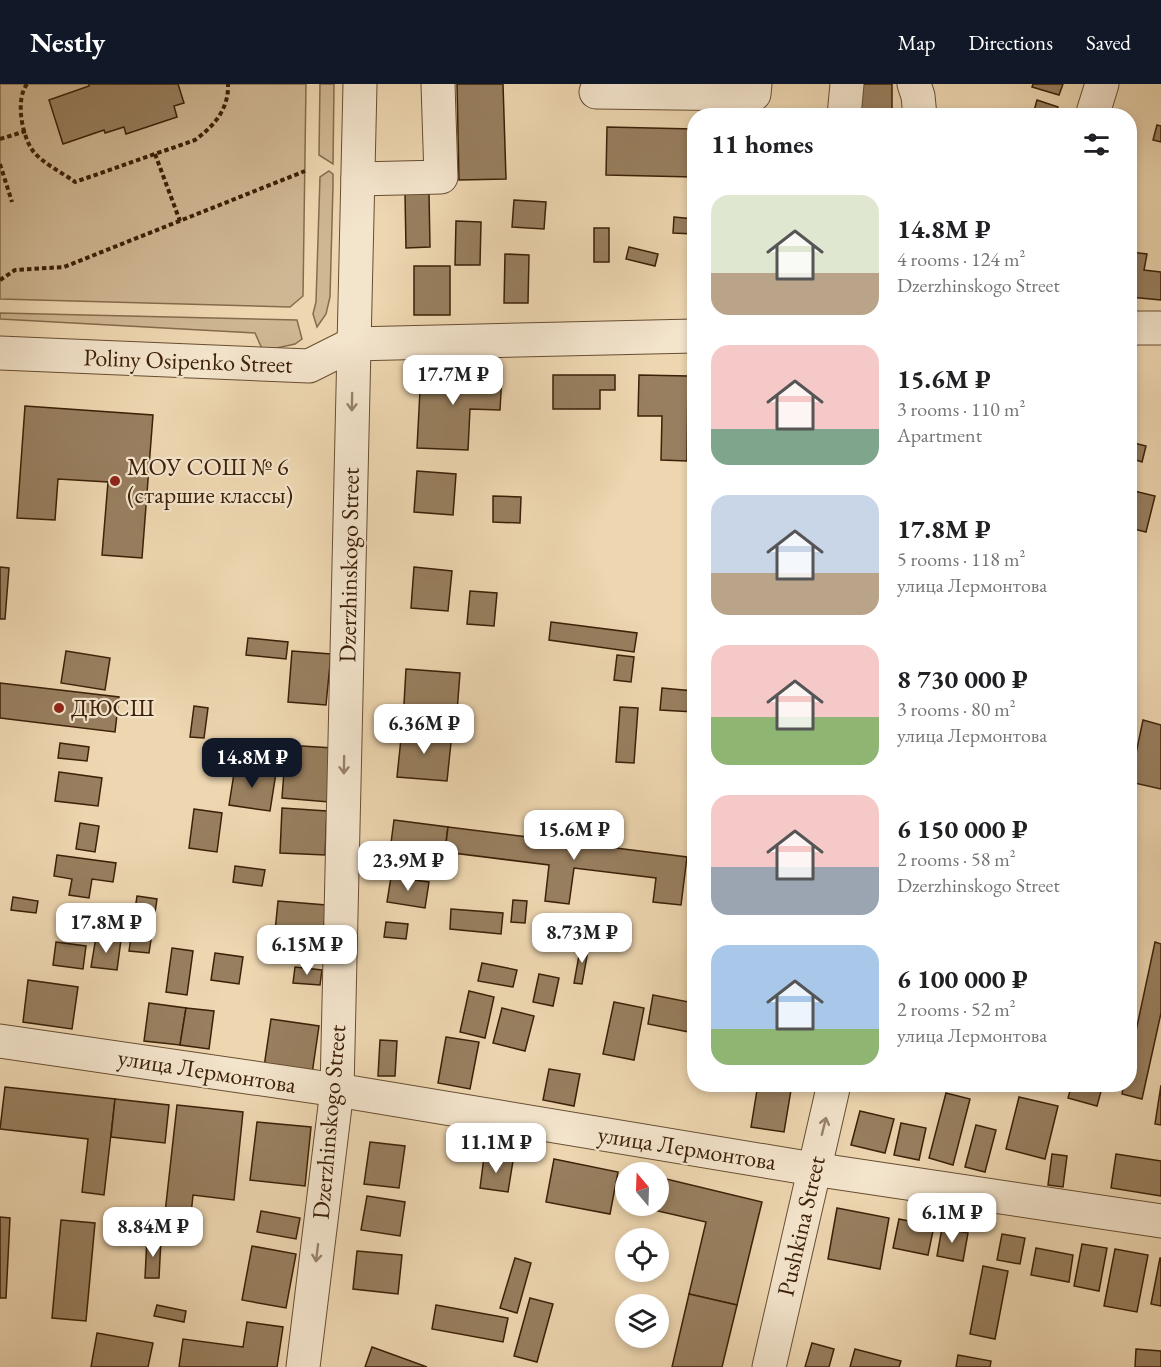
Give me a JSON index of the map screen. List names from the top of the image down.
{
  "streets": {
    "street": [
      "Poliny Osipenko Street",
      "Dzerzhinskogo Street",
      "улица Лермонтова",
      "Pushkina Street"
    ]
  },
  "crossings": [
    ["Poliny Osipenko Street", "Dzerzhinskogo Street"],
    ["Dzerzhinskogo Street", "улица Лермонтова"],
    ["улица Лермонтова", "Pushkina Street"]
  ],
  "one_way": ["Dzerzhinskogo Street"],
  "places": ["МОУ СОШ № 6 (старшие классы)", "ДЮСШ"],
  "north": "top",
  "page": {
    "header": "Nestly",
    "nav": ["Map", "Directions", "Saved"],
    "heading": "11 homes",
    "list": [
      {
        "name": "14.8M ₽",
        "note": "4 rooms · 124 m² · Dzerzhinskogo Street"
      },
      {
        "name": "15.6M ₽",
        "note": "3 rooms · 110 m² · Apartment"
      },
      {
        "name": "17.8M ₽",
        "note": "5 rooms · 118 m² · улица Лермонтова"
      },
      {
        "name": "8 730 000 ₽",
        "note": "3 rooms · 80 m² · улица Лермонтова"
      },
      {
        "name": "6 150 000 ₽",
        "note": "2 rooms · 58 m² · Dzerzhinskogo Street"
      },
      {
        "name": "6 100 000 ₽",
        "note": "2 rooms · 52 m² · улица Лермонтова"
      }
    ],
    "price": [
      "17.7M ₽",
      "6.36M ₽",
      "14.8M ₽",
      "15.6M ₽",
      "23.9M ₽",
      "17.8M ₽",
      "8.73M ₽",
      "6.15M ₽",
      "11.1M ₽",
      "6.1M ₽",
      "8.84M ₽"
    ]
  }
}
